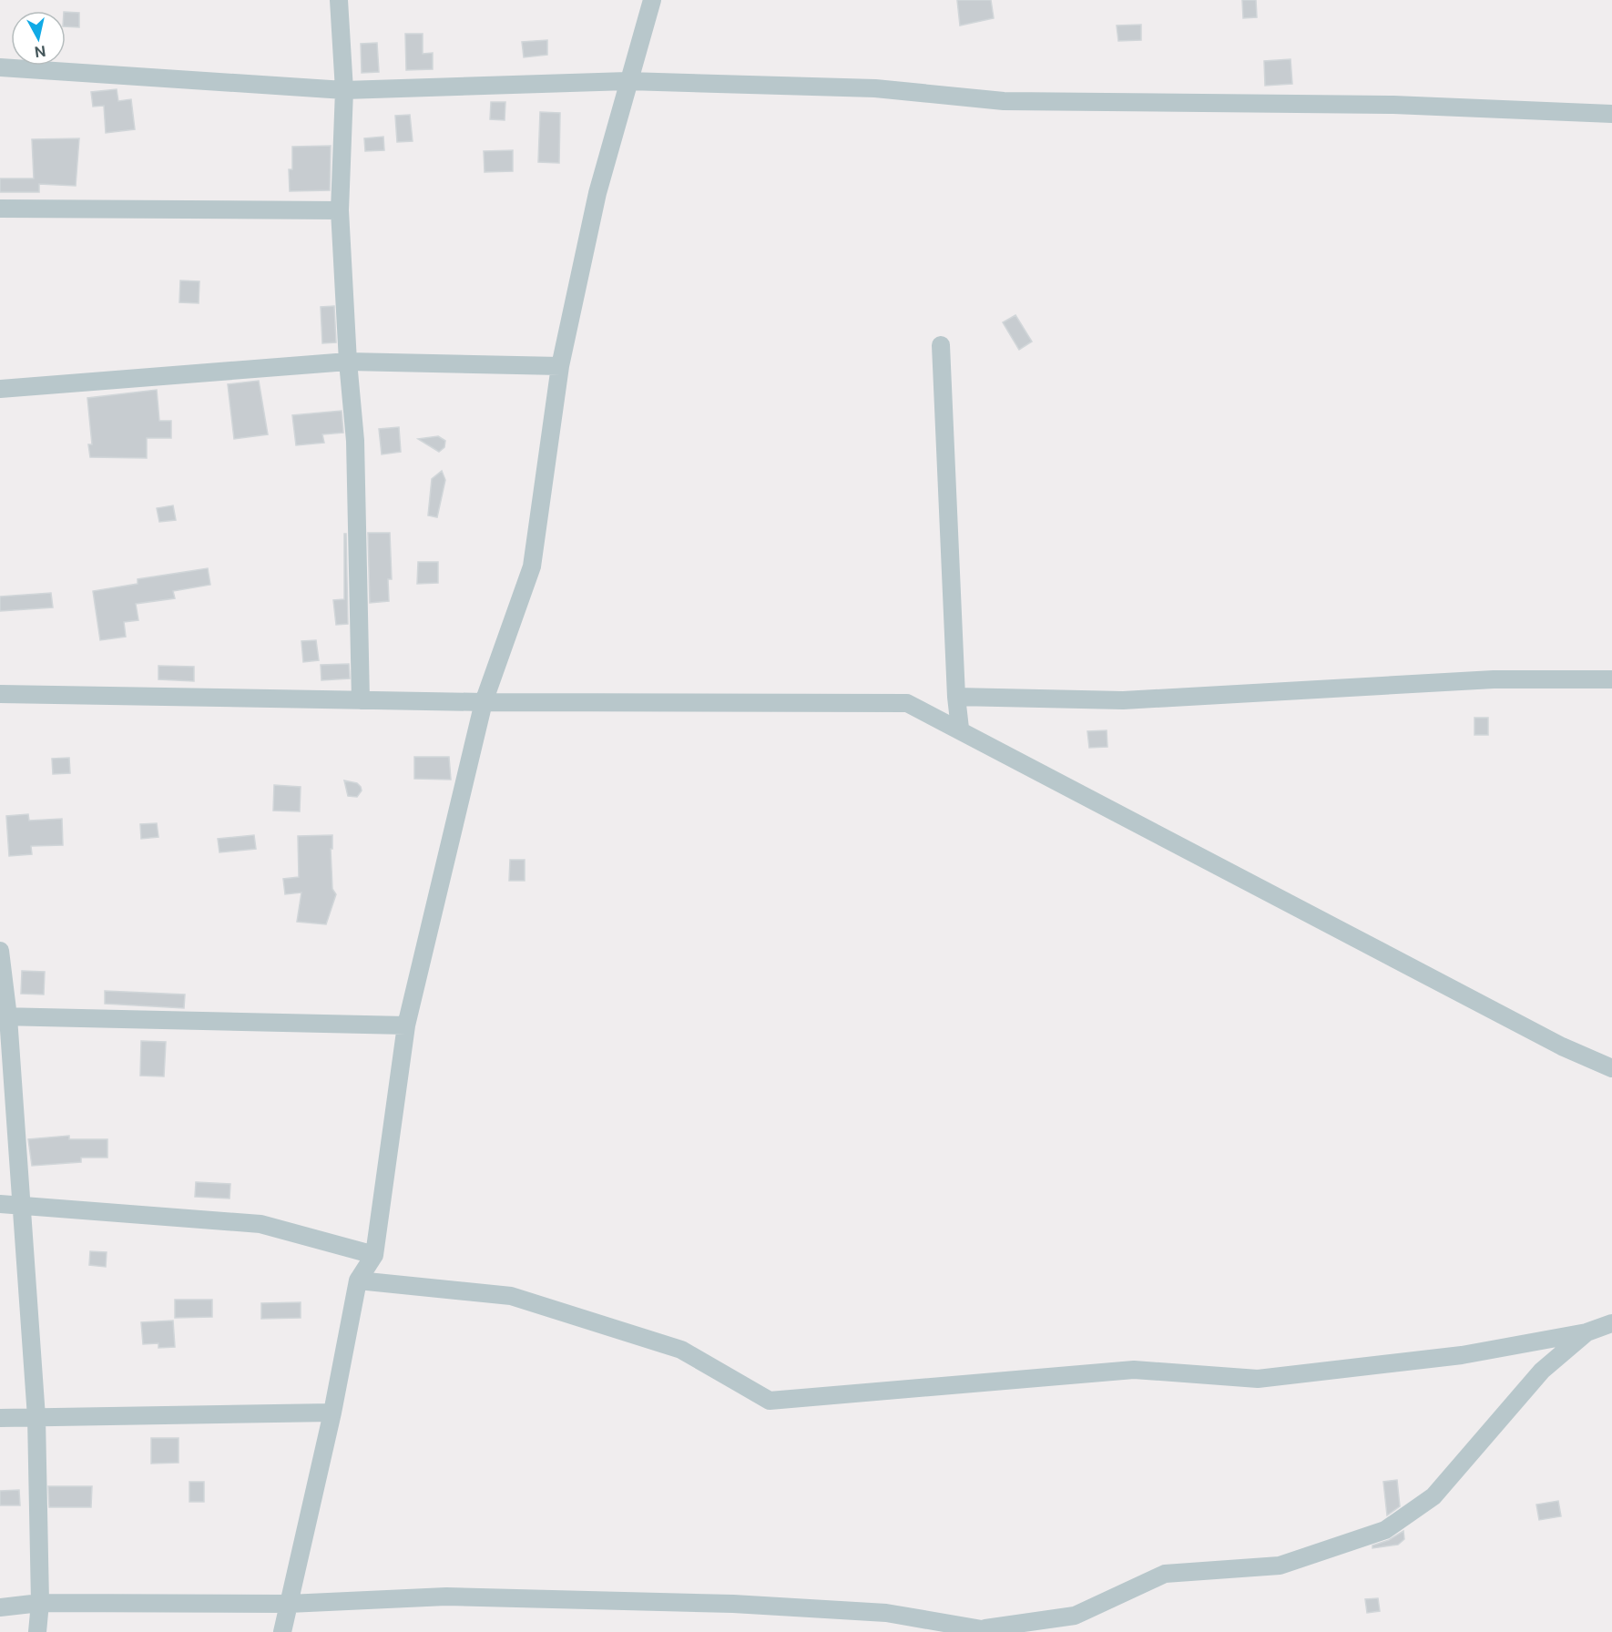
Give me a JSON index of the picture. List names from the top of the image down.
{
  "north": "bottom"
}
